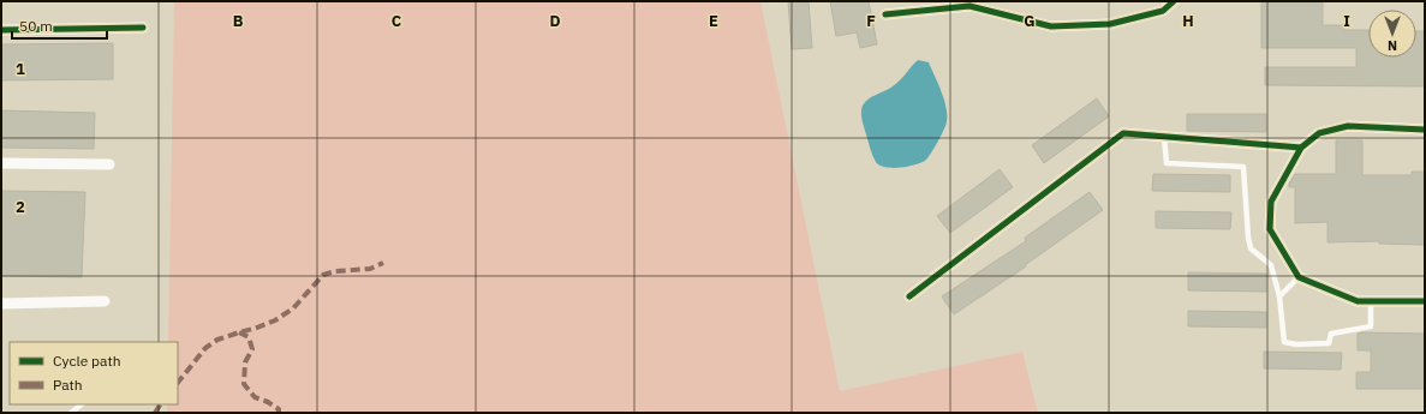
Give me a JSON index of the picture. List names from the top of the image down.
{
  "legend": ["Cycle path", "Path"],
  "scale_bar": "50 m",
  "north": "bottom",
  "grid": {
    "columns": [
      "B",
      "C",
      "D",
      "E",
      "F",
      "G",
      "H",
      "I"
    ],
    "rows": ["1", "2"]
  }
}
